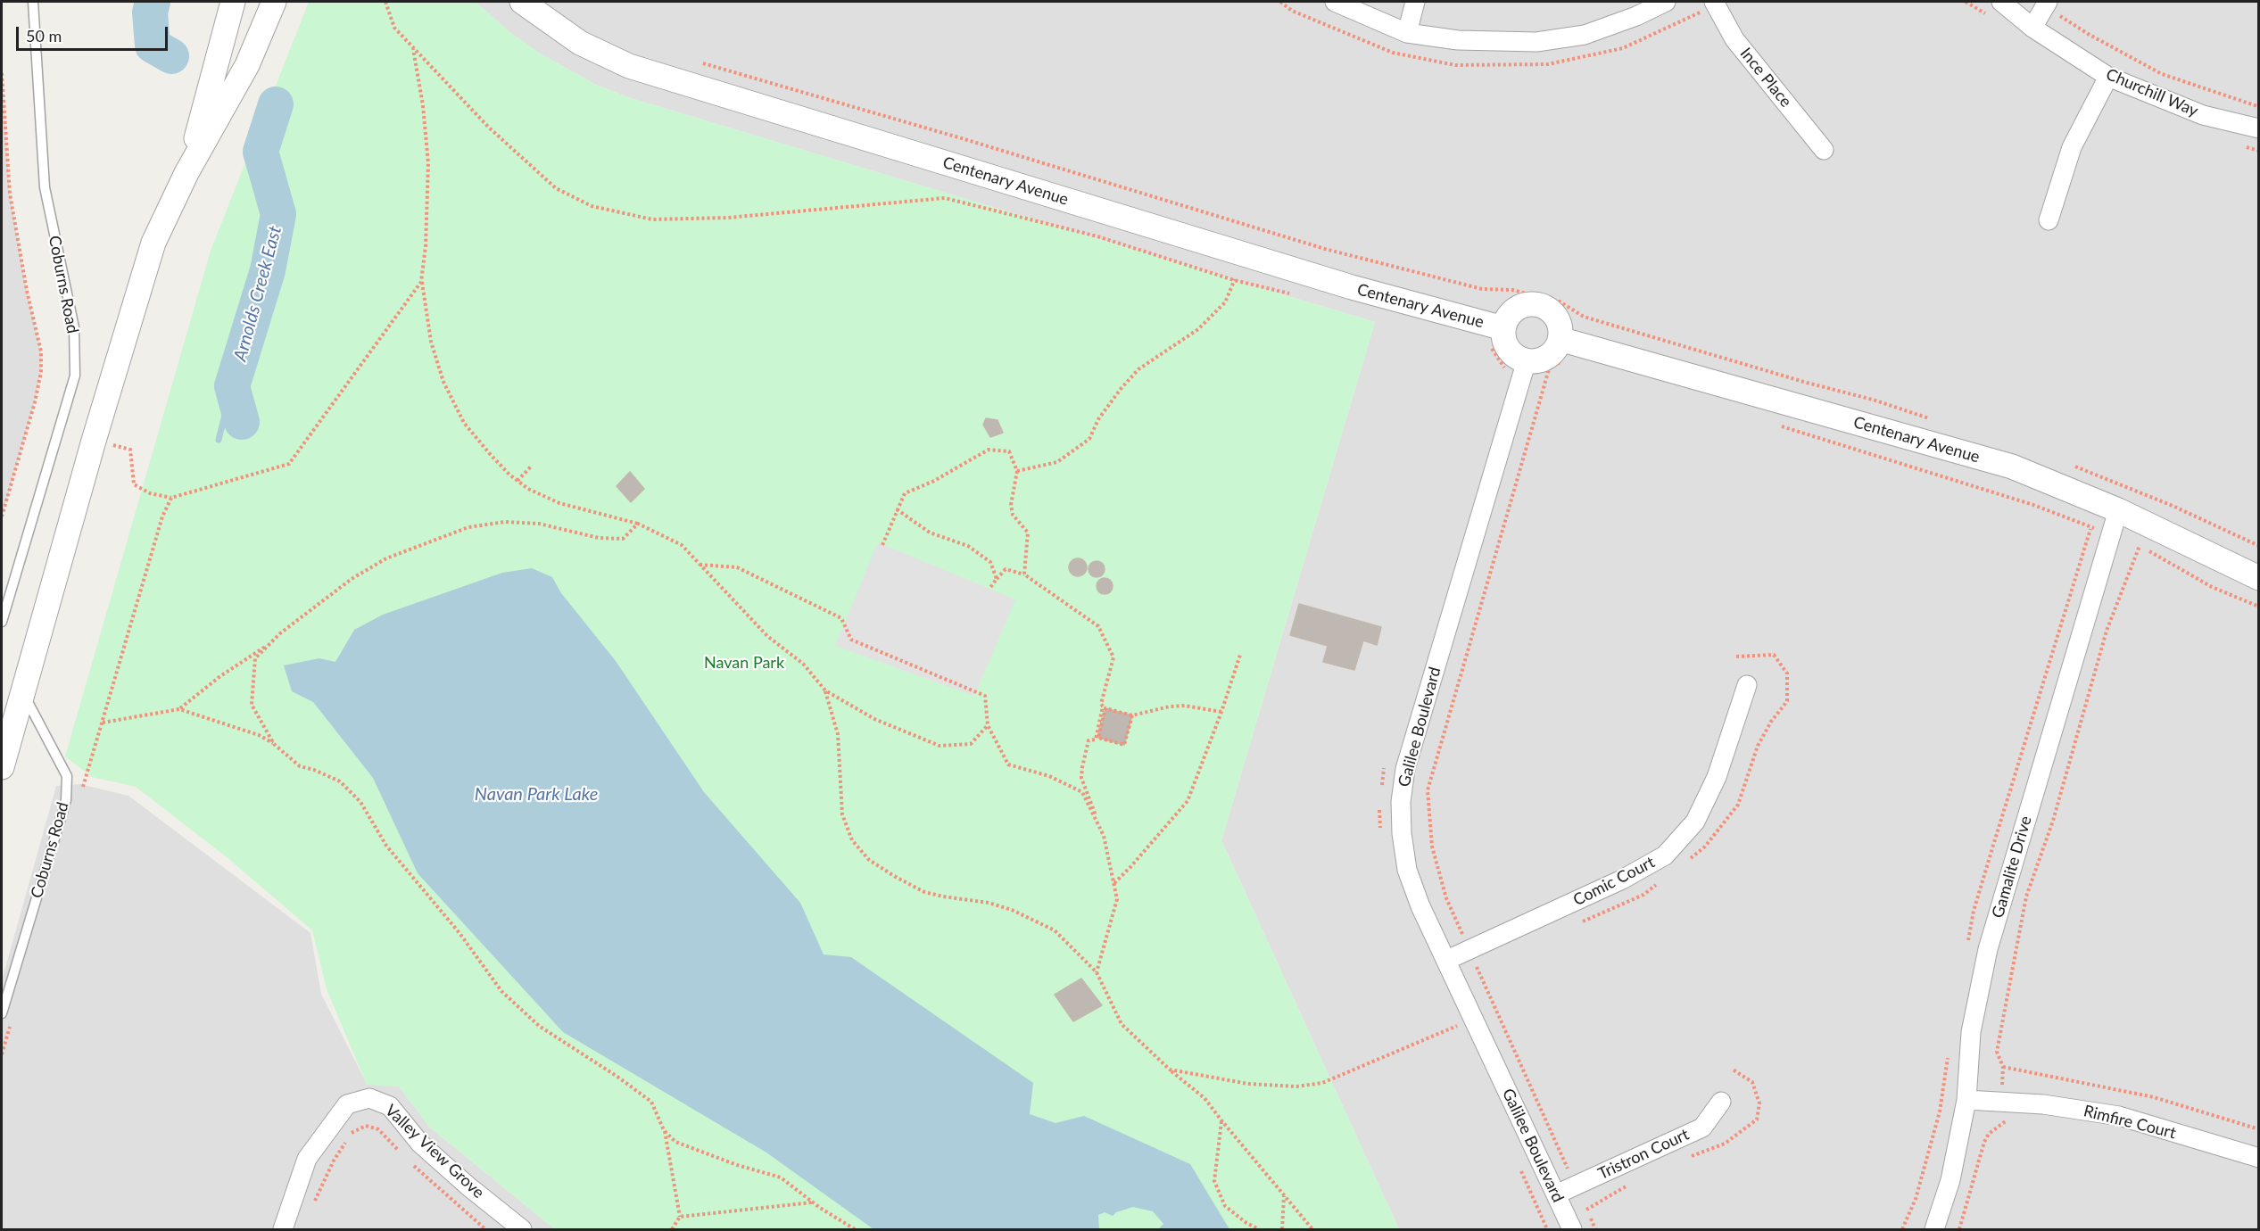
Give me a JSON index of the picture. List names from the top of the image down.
{
  "streets": {
    "street": [
      "Ince Place",
      "Churchill Way",
      "Centenary Avenue",
      "Galilee Boulevard",
      "Gamalite Drive",
      "Comic Court",
      "Rimfire Court",
      "Valley View Grove",
      "Tristron Court"
    ],
    "lane": ["Coburns Road"]
  },
  "crossings": [
    ["Centenary Avenue", "Galilee Boulevard"],
    ["Centenary Avenue", "Gamalite Drive"],
    ["Galilee Boulevard", "Comic Court"],
    ["Galilee Boulevard", "Tristron Court"],
    ["Gamalite Drive", "Rimfire Court"]
  ],
  "water": ["Arnolds Creek East", "Navan Park Lake"],
  "parks": ["Navan Park"],
  "scale_bar": "50 m"
}
